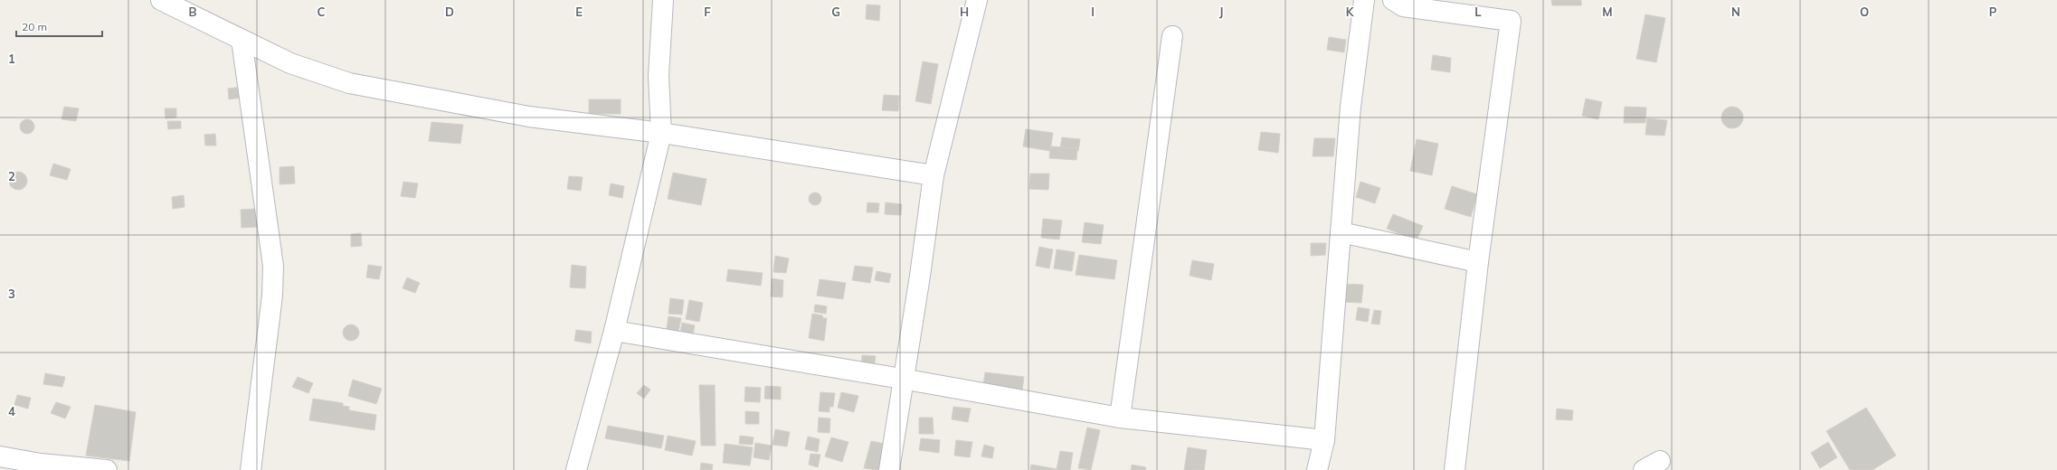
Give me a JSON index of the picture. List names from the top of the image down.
{
  "scale_bar": "20 m",
  "grid": {
    "columns": [
      "B",
      "C",
      "D",
      "E",
      "F",
      "G",
      "H",
      "I",
      "J",
      "K",
      "L",
      "M",
      "N",
      "O",
      "P"
    ],
    "rows": [
      "1",
      "2",
      "3",
      "4"
    ]
  }
}
